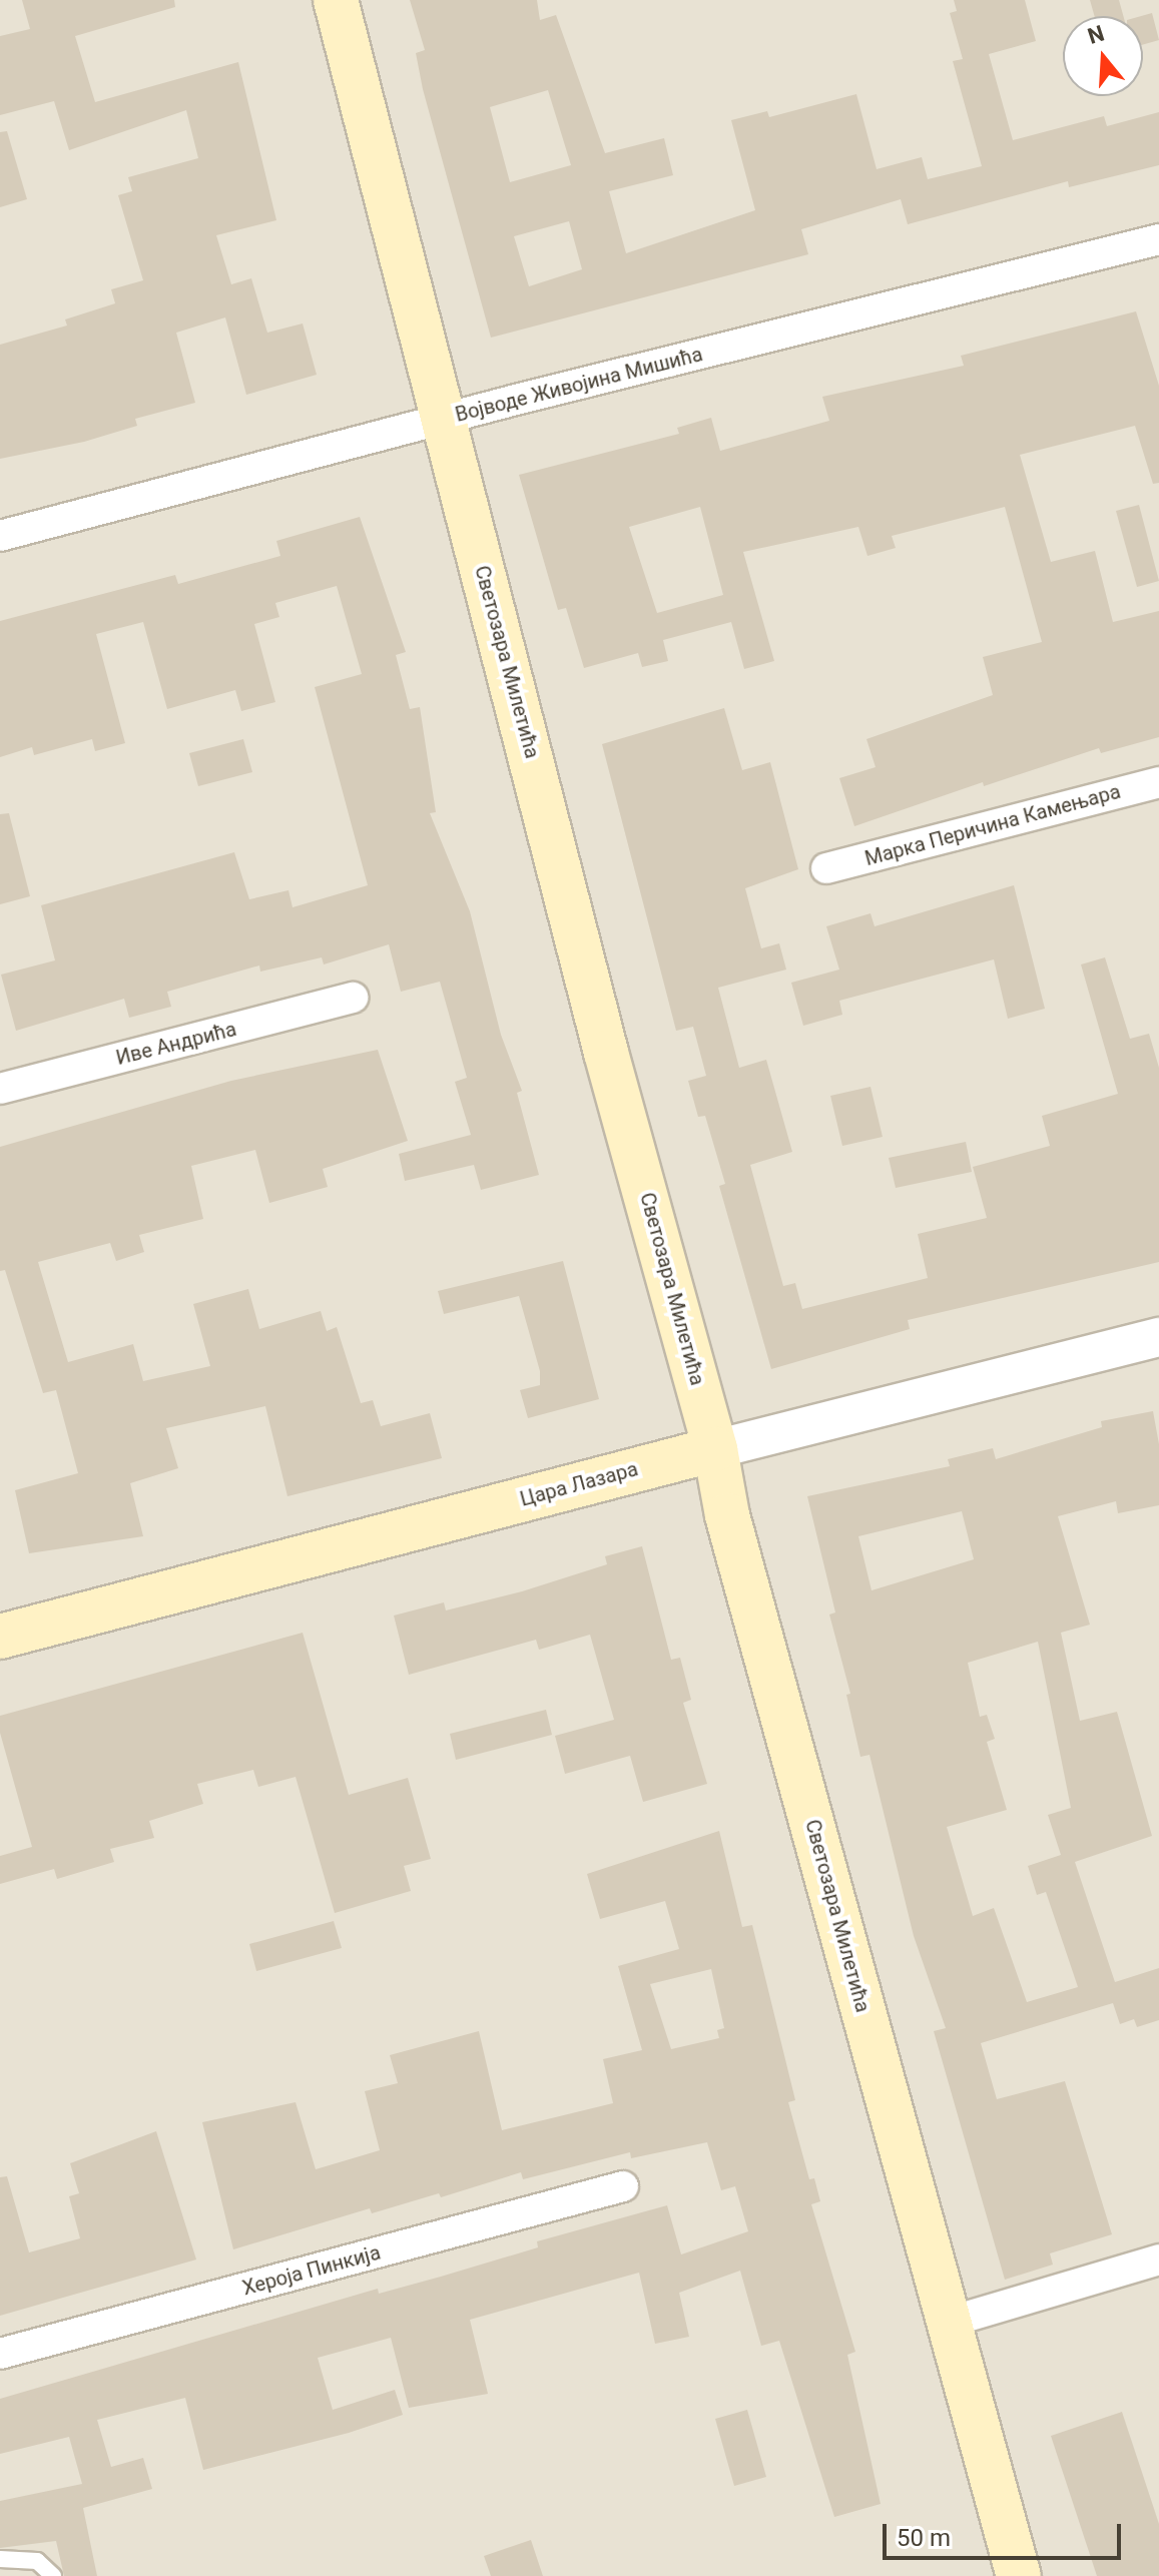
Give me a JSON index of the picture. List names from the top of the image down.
{
  "streets": {
    "main road": ["Светозара Милетића", "Цара Лазара"],
    "street": [
      "Војводе Живојина Мишића",
      "Марка Перичина Камењара",
      "Иве Андрића",
      "Хероја Пинкија"
    ]
  },
  "crossings": [
    ["Војводе Живојина Мишића", "Светозара Милетића"],
    ["Светозара Милетића", "Цара Лазара"]
  ],
  "scale_bar": "50 m",
  "north": "top"
}
